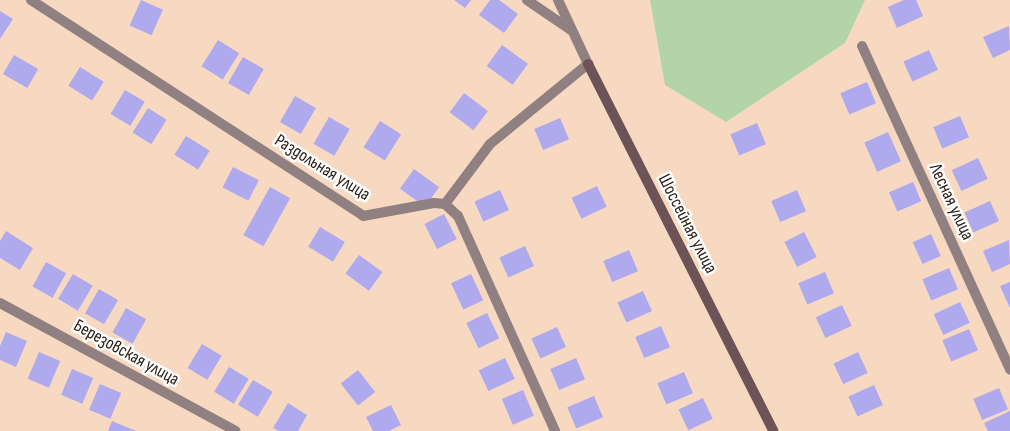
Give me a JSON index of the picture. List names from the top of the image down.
{
  "streets": {
    "street": [
      "Раздольная улица",
      "Лесная улица",
      "Шоссейная улица",
      "Березовская улица"
    ]
  }
}
